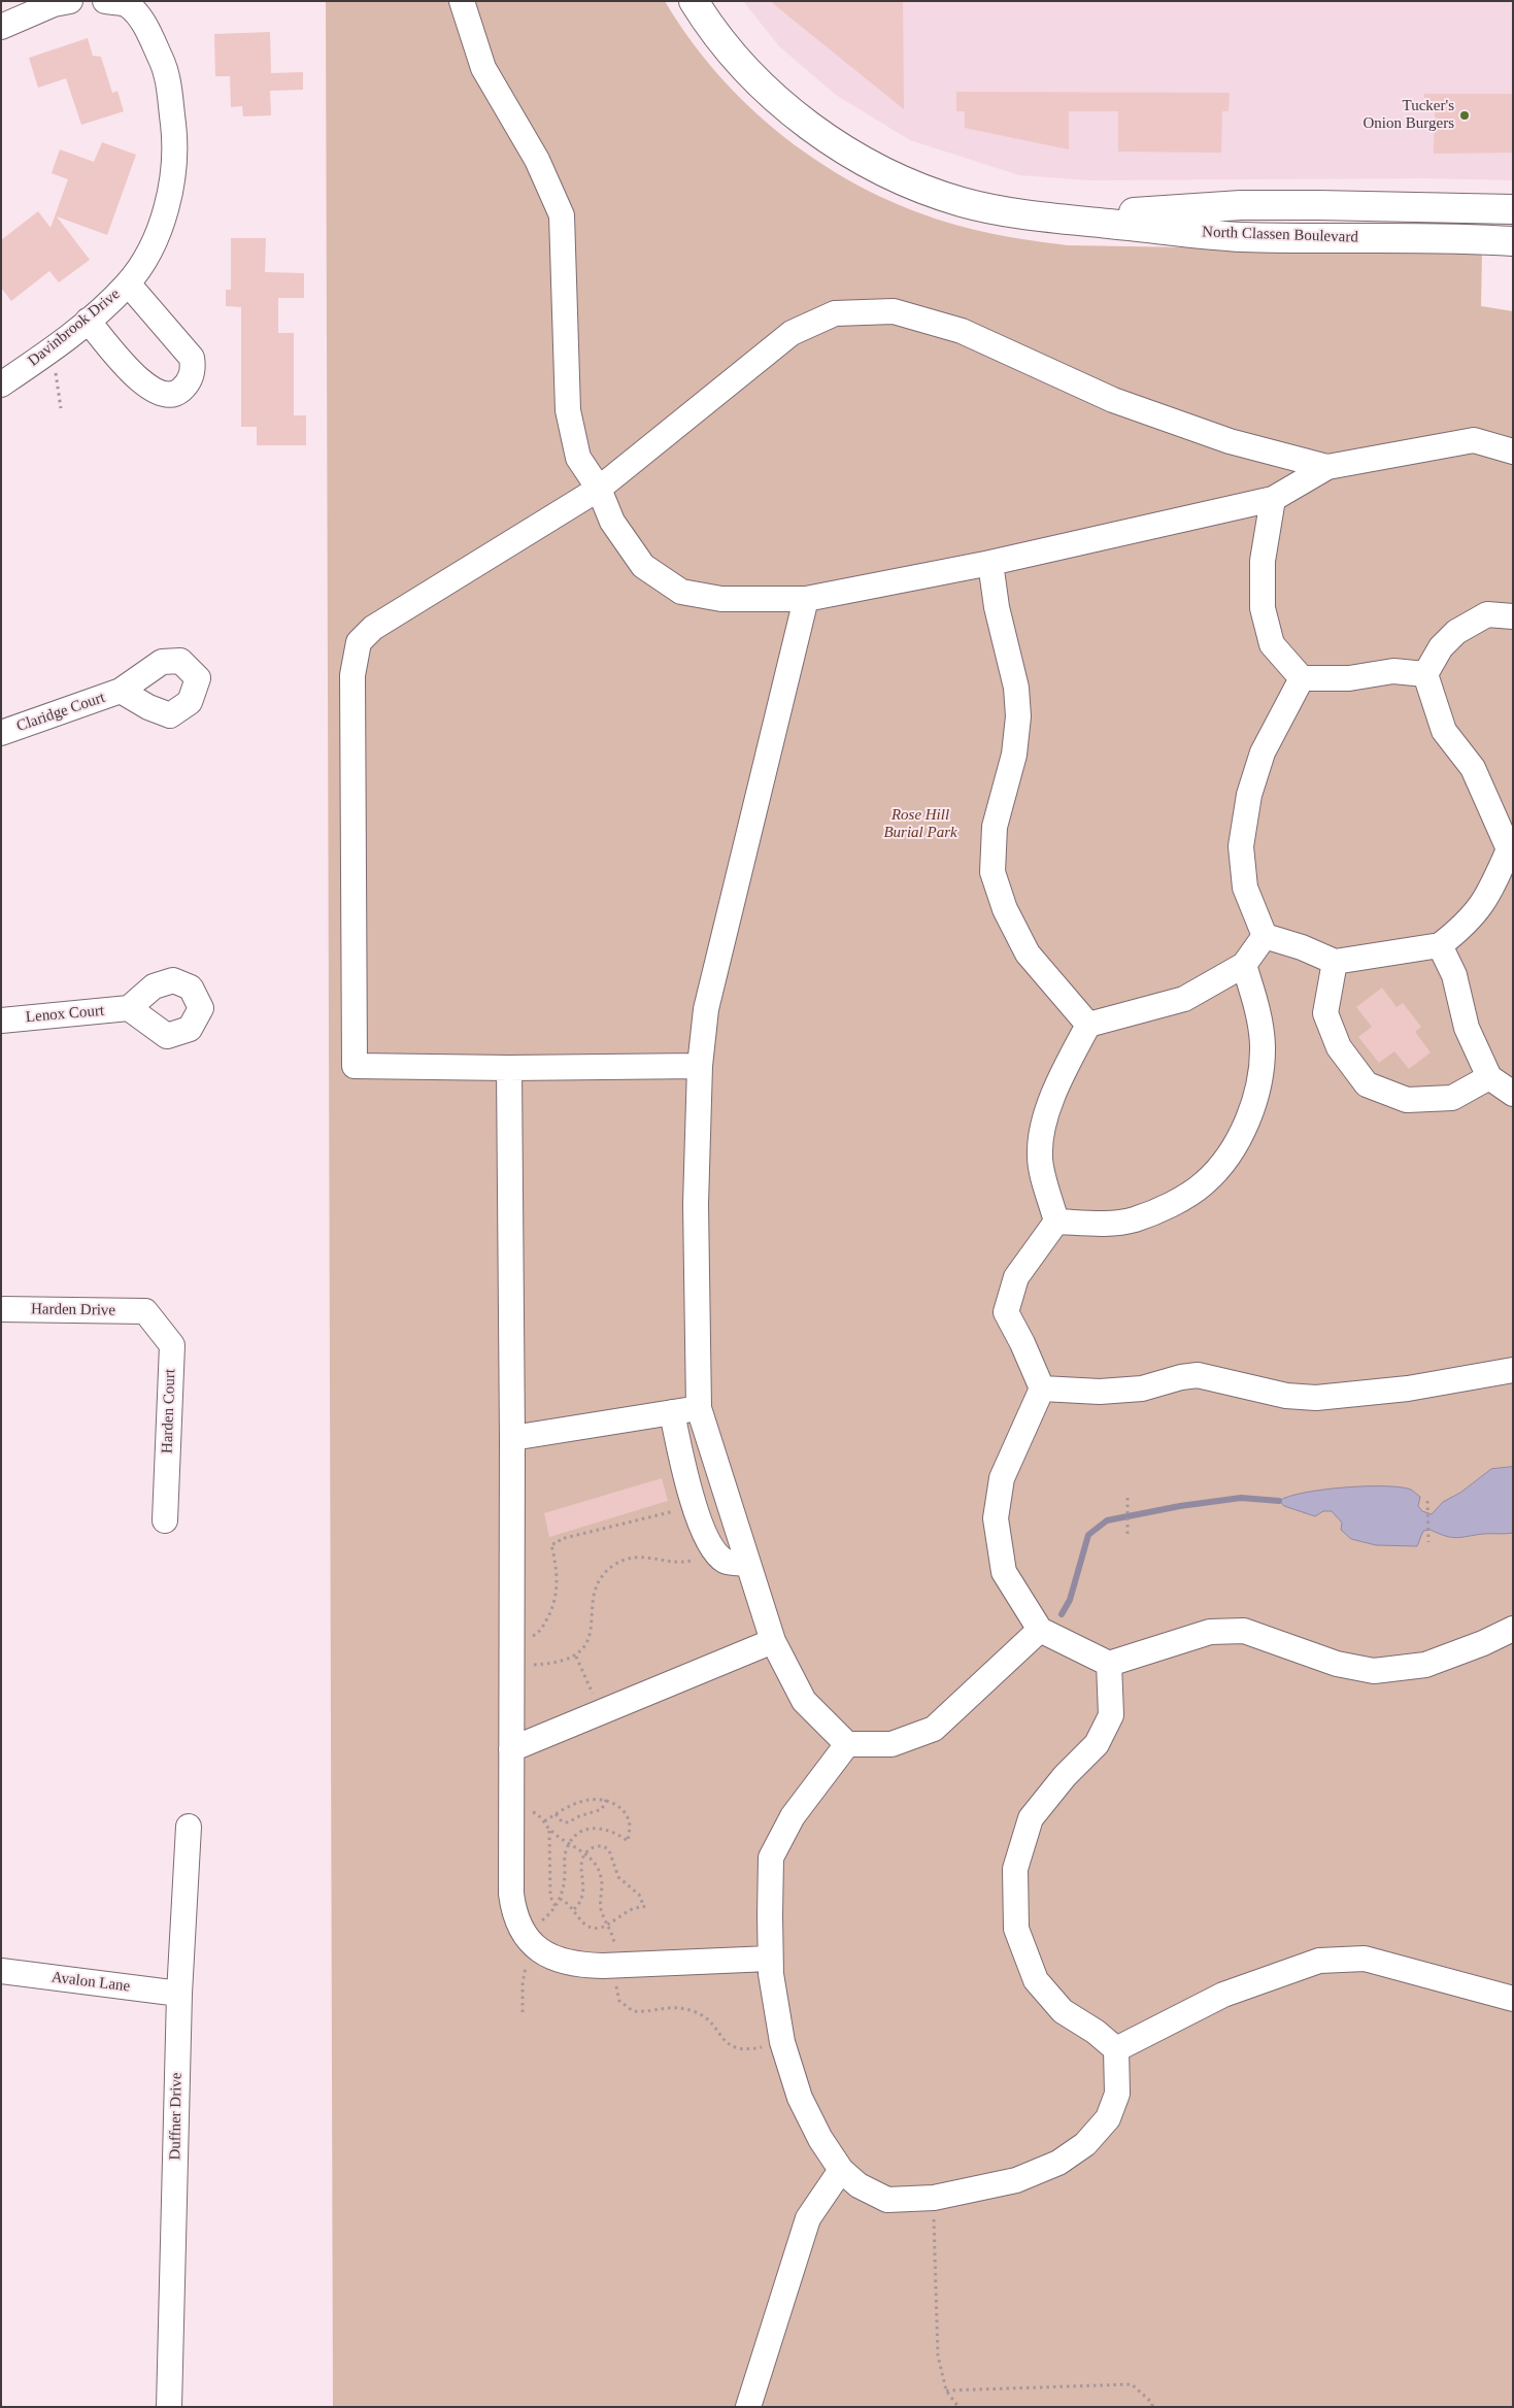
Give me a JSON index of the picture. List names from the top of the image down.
{
  "streets": {
    "main road": ["North Classen Boulevard"],
    "street": [
      "Davinbrook Drive",
      "Claridge Court",
      "Lenox Court",
      "Harden Drive",
      "Harden Court",
      "Avalon Lane",
      "Duffner Drive"
    ]
  },
  "crossings": [
    ["Harden Drive", "Harden Court"],
    ["Avalon Lane", "Duffner Drive"]
  ],
  "parks": ["Rose Hill Burial Park"],
  "places": ["Tucker's Onion Burgers"]
}
